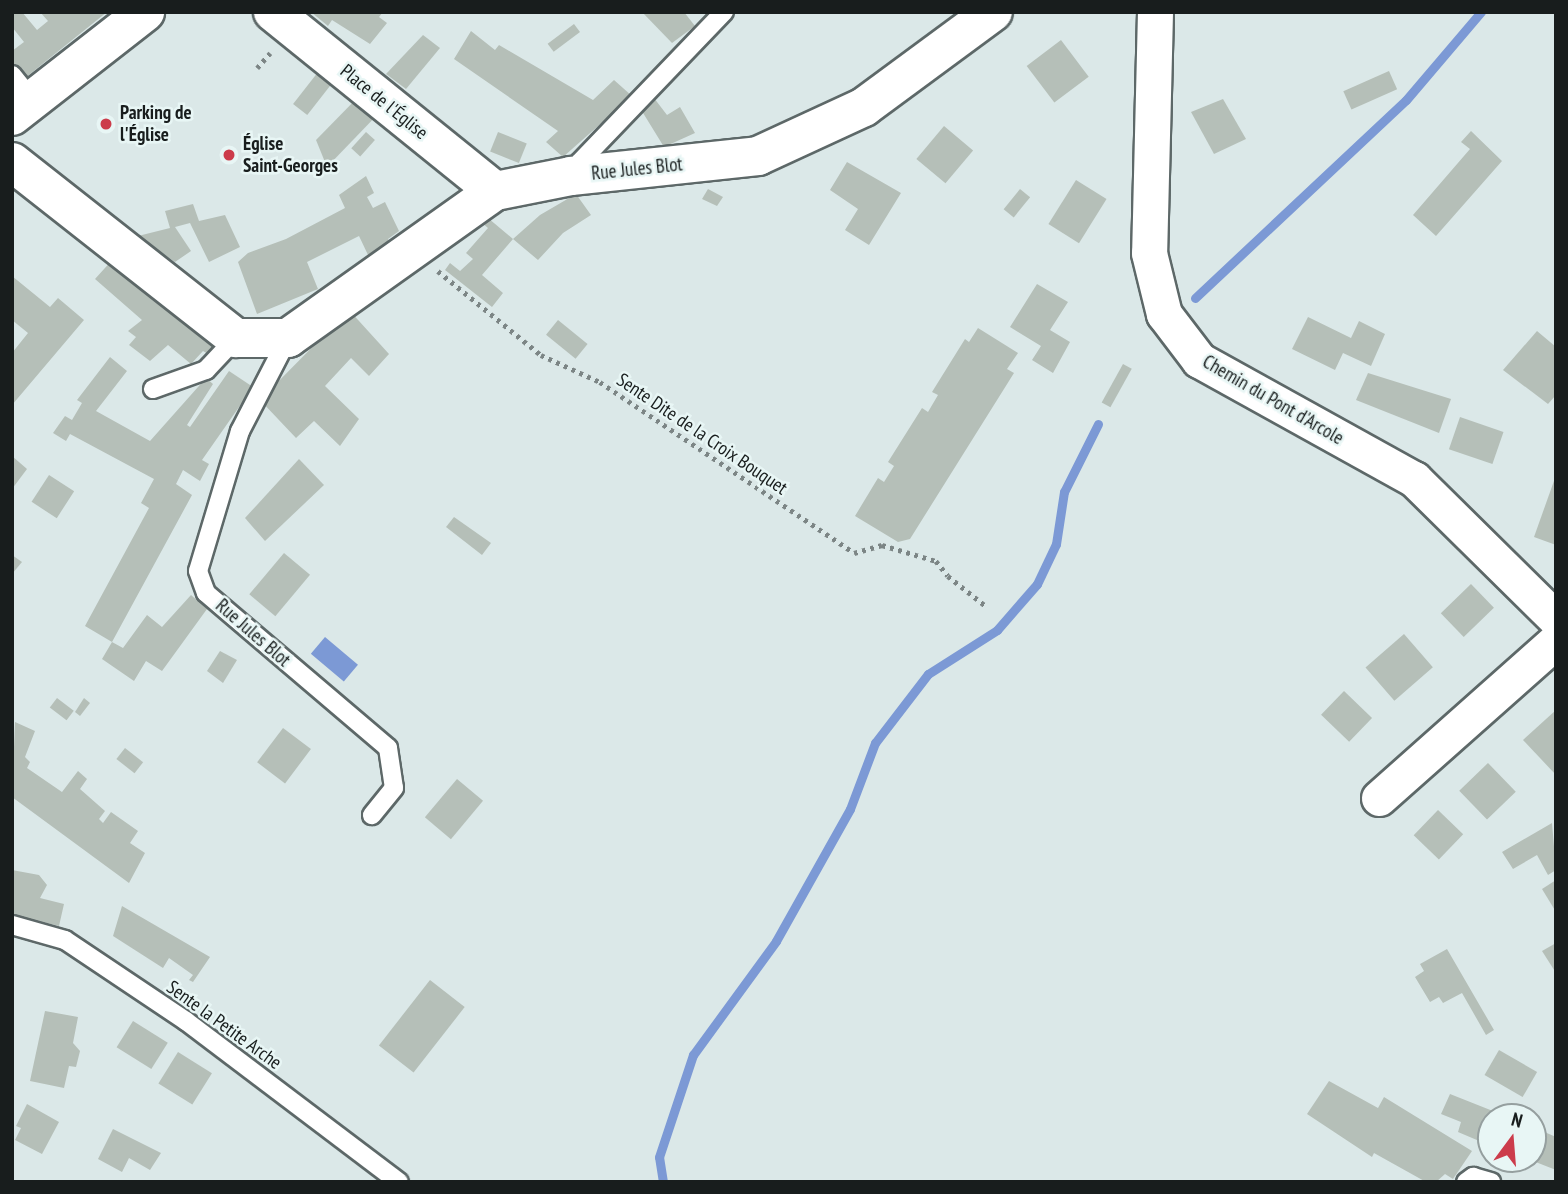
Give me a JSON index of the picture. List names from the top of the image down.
{
  "streets": {
    "street": ["Place de l'Église", "Rue Jules Blot", "Chemin du Pont d'Arcole"],
    "lane": ["Sente la Petite Arche"],
    "path": ["Sente Dite de la Croix Bouquet"]
  },
  "crossings": [
    ["Place de l'Église", "Rue Jules Blot"],
    ["Rue Jules Blot", "Sente Dite de la Croix Bouquet"]
  ],
  "places": ["Parking de l'Église", "Église Saint-Georges"],
  "north": "top"
}
